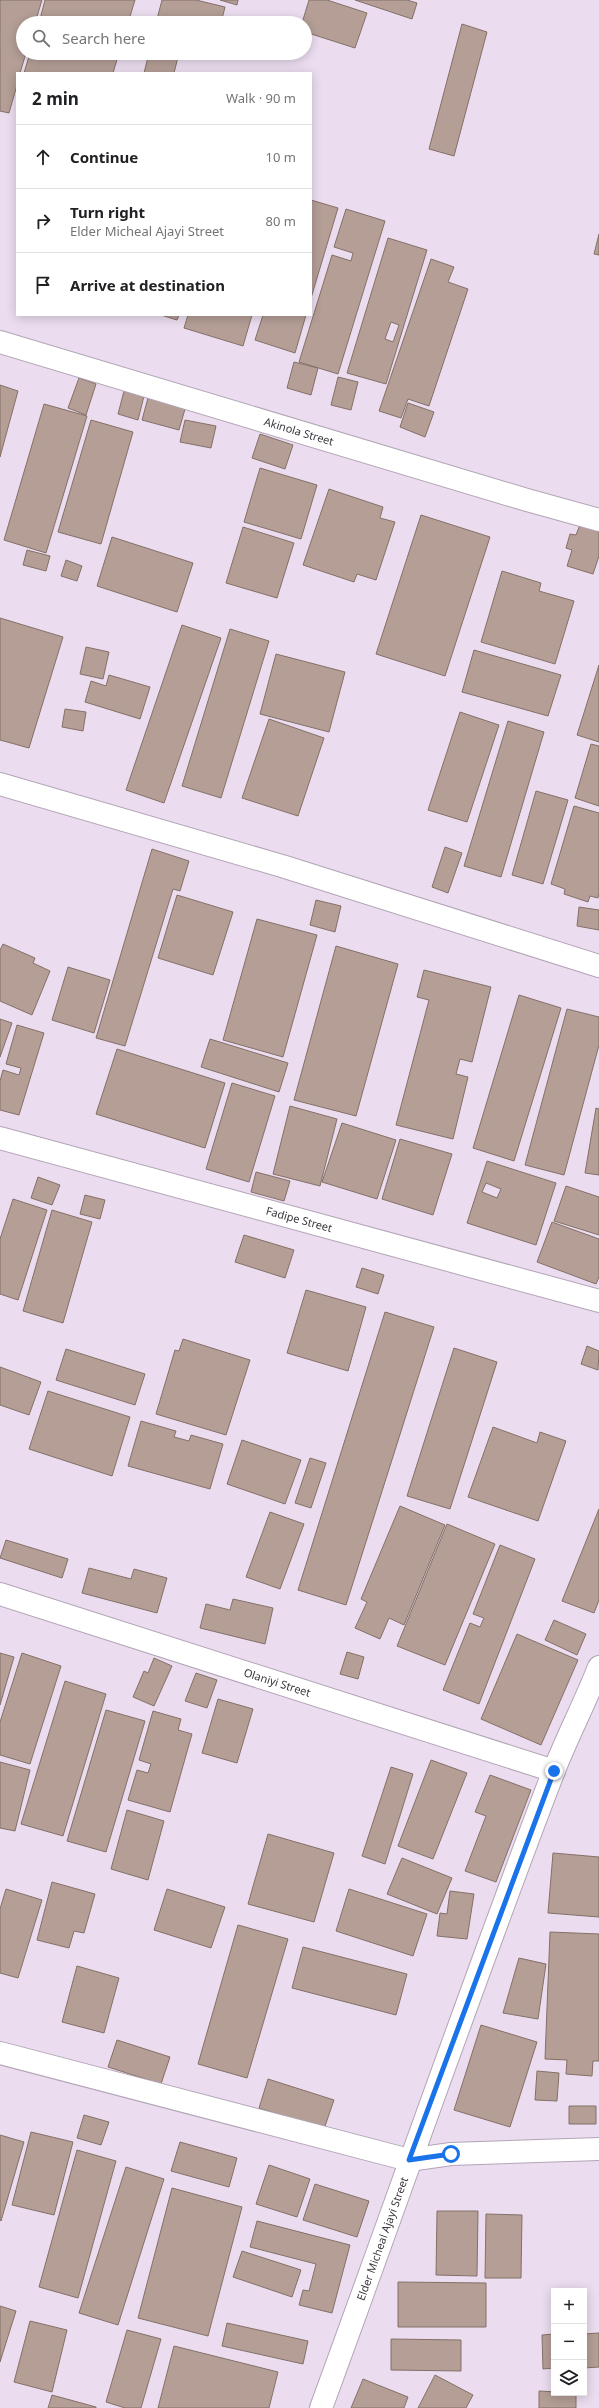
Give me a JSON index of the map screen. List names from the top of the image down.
{
  "streets": {
    "street": [
      "Akinola Street",
      "Fadipe Street",
      "Olaniyi Street",
      "Elder Micheal Ajayi Street"
    ]
  },
  "crossings": [
    ["Olaniyi Street", "Elder Micheal Ajayi Street"]
  ],
  "page": {
    "search": "Search here",
    "heading": ["2 min", "Walk · 90 m"],
    "list": [
      ["Continue", "10 m"],
      ["Turn right", "Elder Micheal Ajayi Street", "80 m"],
      "Arrive at destination"
    ],
    "map_buttons": ["+", "−"]
  }
}
